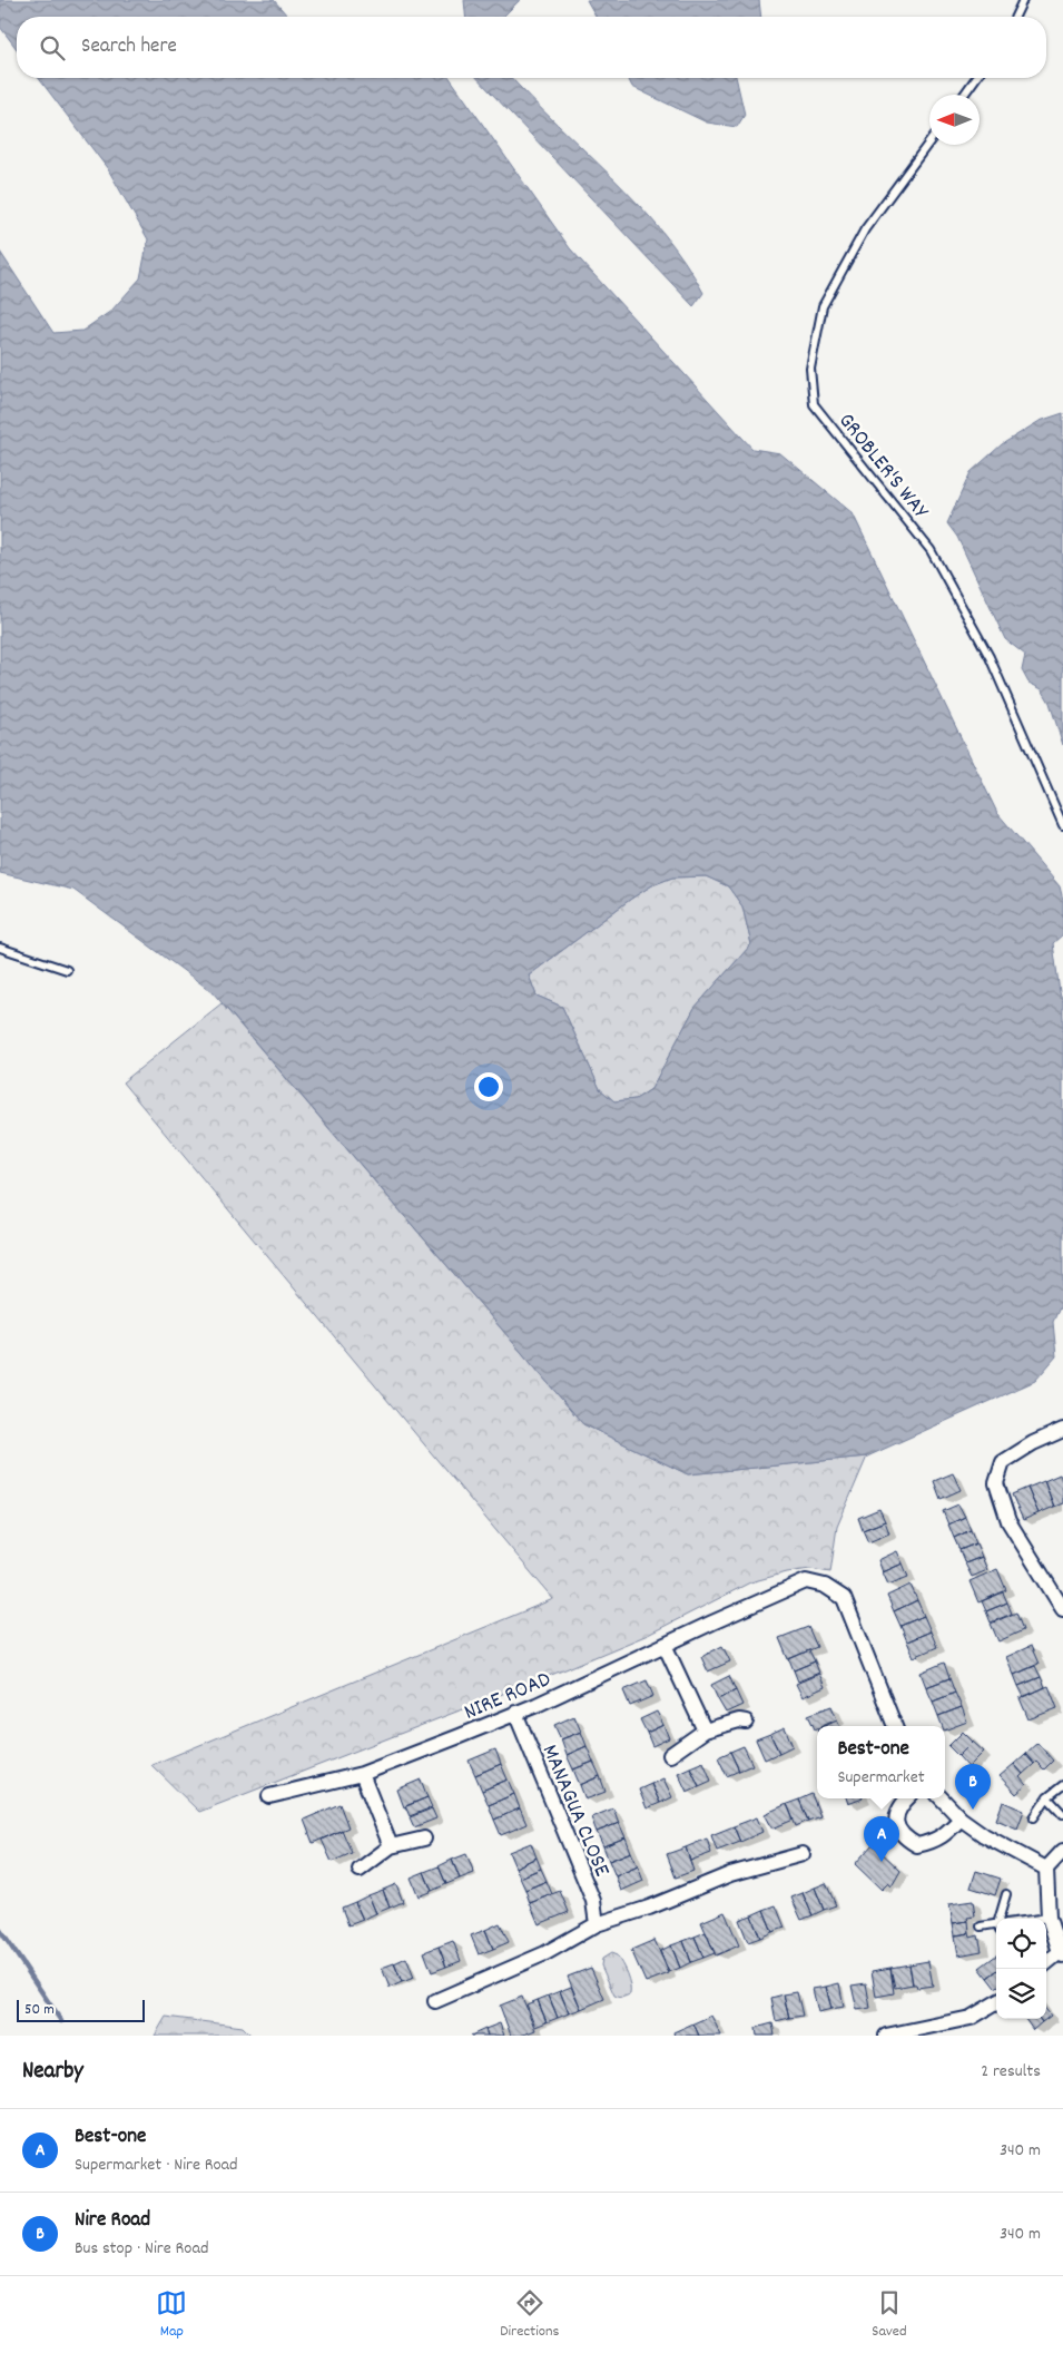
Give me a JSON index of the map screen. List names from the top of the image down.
{
  "streets": {
    "street": ["NIRE ROAD", "MANAGUA CLOSE"],
    "lane": ["GROBLER'S WAY"]
  },
  "crossings": [
    ["NIRE ROAD", "MANAGUA CLOSE"]
  ],
  "scale_bar": "50 m",
  "north": "left",
  "page": {
    "search": "Search here",
    "popup": ["Best-one", "Supermarket"],
    "pins": ["B", "A"],
    "scale": "50 m",
    "heading": ["Nearby", "2 results"],
    "list": [
      {
        "mark": "A",
        "name": "Best-one",
        "note": "Supermarket · Nire Road",
        "value": "340 m"
      },
      {
        "mark": "B",
        "name": "Nire Road",
        "note": "Bus stop · Nire Road",
        "value": "340 m"
      }
    ],
    "nav": ["Map", "Directions", "Saved"]
  }
}
